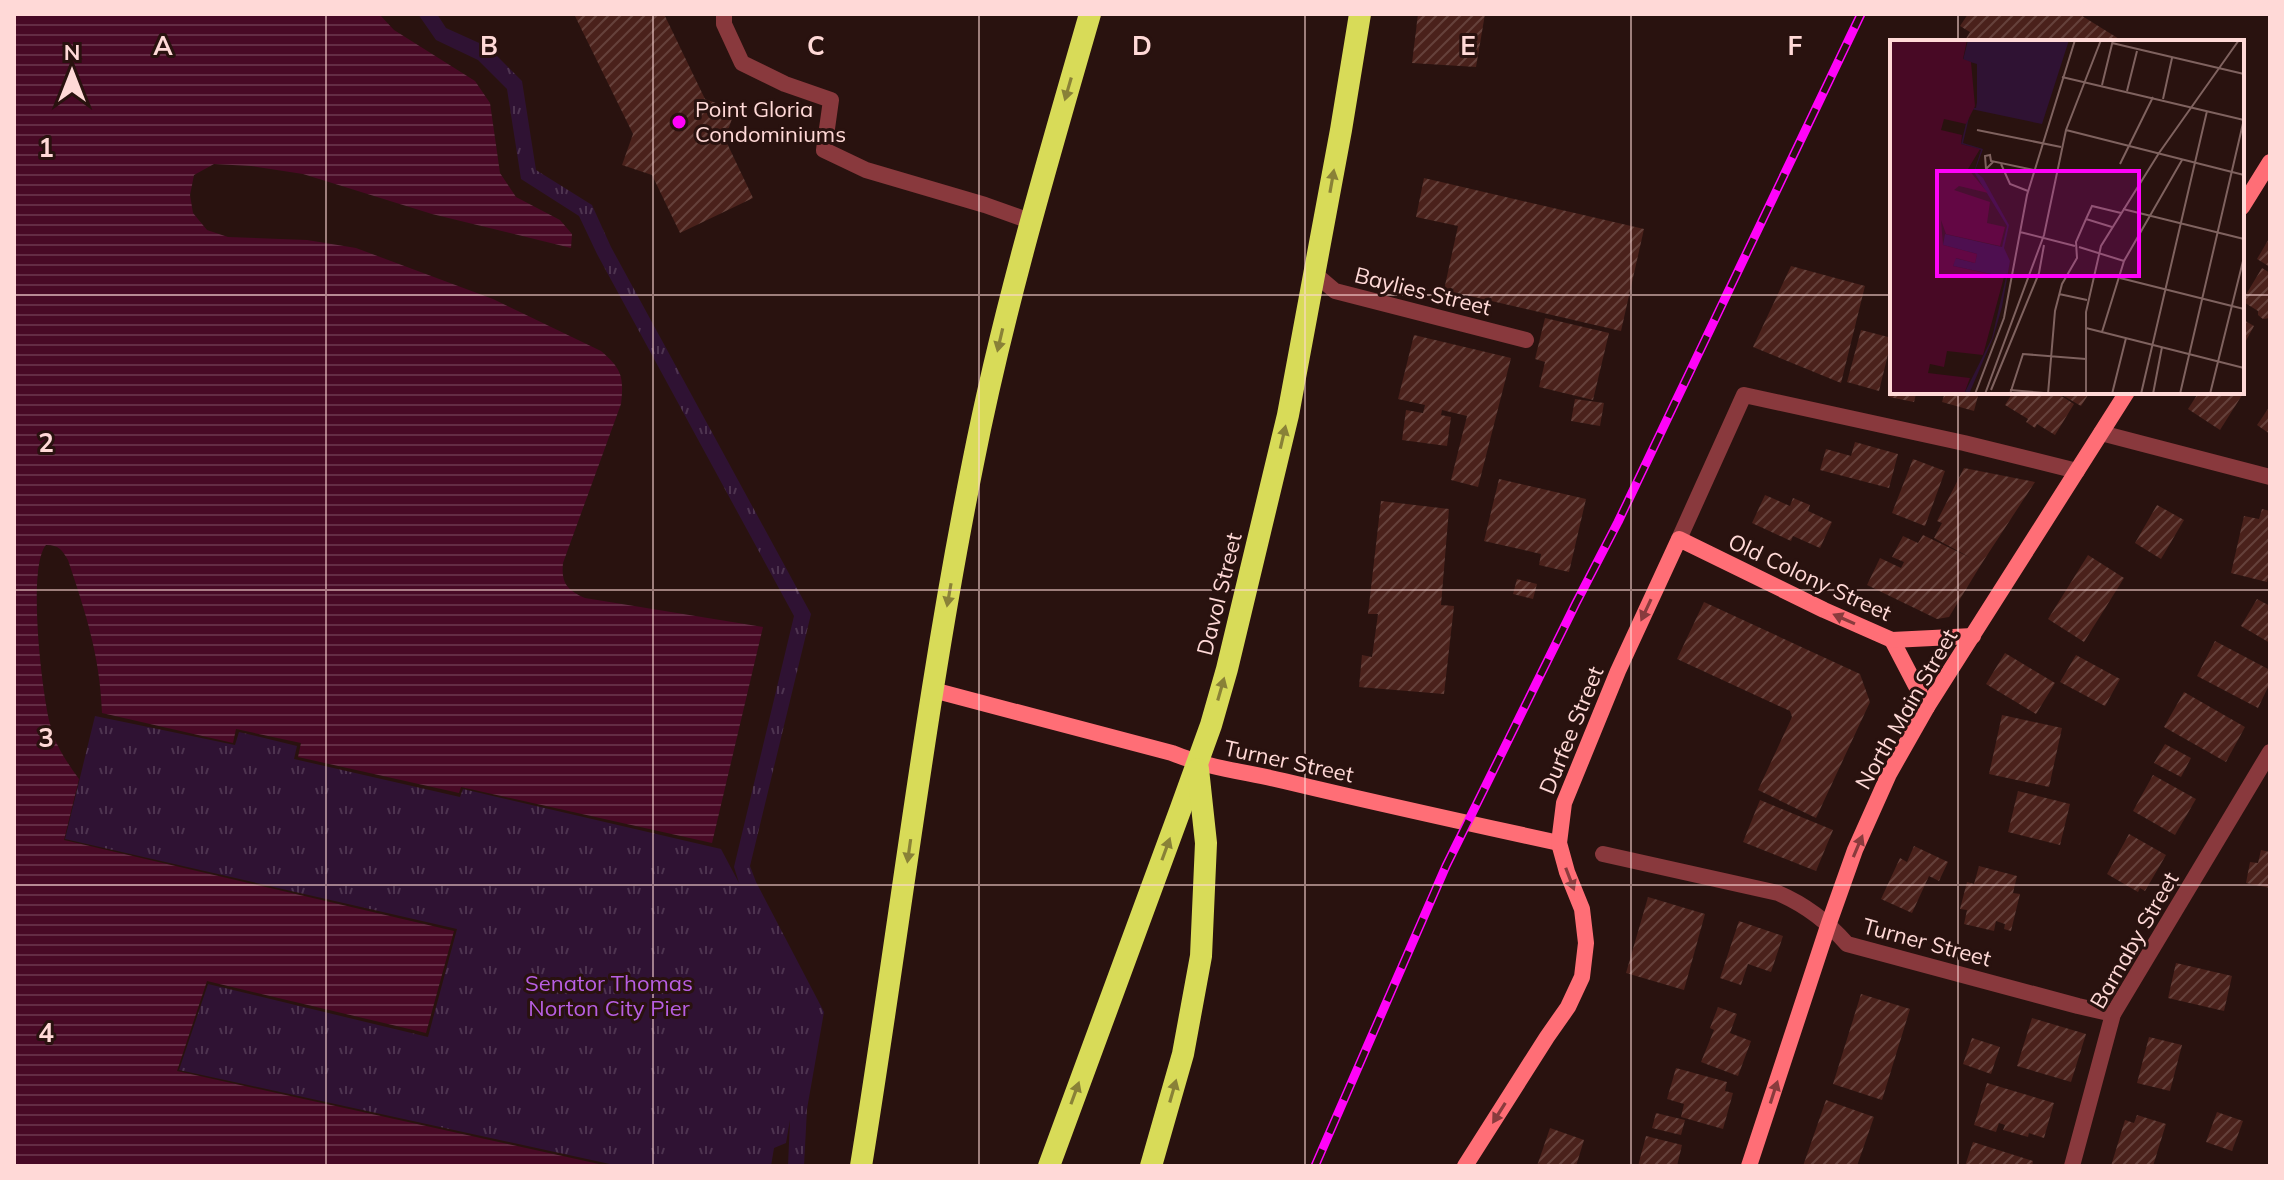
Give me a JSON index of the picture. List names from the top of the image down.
{
  "streets": {
    "highway": ["Davol Street"],
    "main road": [
      "Old Colony Street",
      "North Main Street",
      "Durfee Street",
      "Turner Street"
    ],
    "street": ["Baylies Street", "Barnaby Street"]
  },
  "crossings": [
    ["Baylies Street", "Davol Street"],
    ["Old Colony Street", "North Main Street"],
    ["Old Colony Street", "Durfee Street"],
    ["Davol Street", "Turner Street"],
    ["North Main Street", "Durfee Street"],
    ["North Main Street", "Turner Street"],
    ["Durfee Street", "Turner Street"],
    ["Turner Street", "Barnaby Street"]
  ],
  "one_way": ["Old Colony Street", "North Main Street", "Durfee Street"],
  "parks": ["Senator Thomas Norton City Pier"],
  "places": ["Point Gloria Condominiums"],
  "north": "top",
  "grid": {
    "columns": [
      "A",
      "B",
      "C",
      "D",
      "E",
      "F"
    ],
    "rows": [
      "1",
      "2",
      "3",
      "4"
    ]
  }
}
